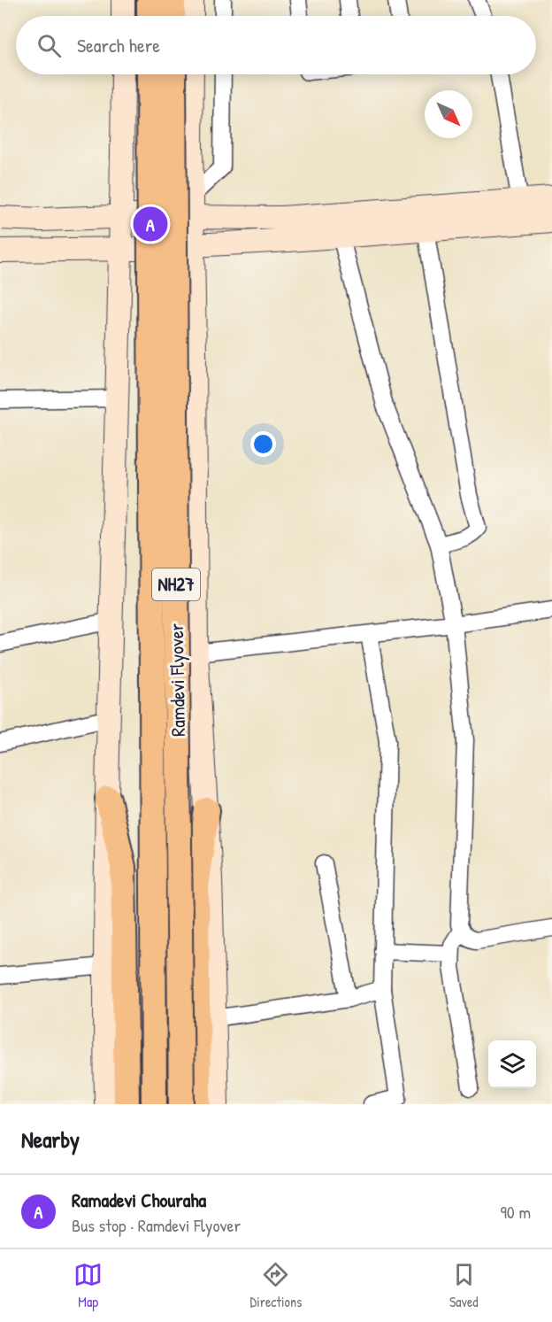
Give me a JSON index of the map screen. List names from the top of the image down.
{
  "streets": {
    "highway": ["NH27", "Ramdevi Flyover"]
  },
  "north": "bottom right",
  "page": {
    "search": "Search here",
    "pins": "A",
    "heading": "Nearby",
    "list": [
      {
        "mark": "A",
        "name": "Ramadevi Chouraha",
        "note": "Bus stop · Ramdevi Flyover",
        "value": "90 m"
      }
    ],
    "nav": ["Map", "Directions", "Saved"]
  }
}
